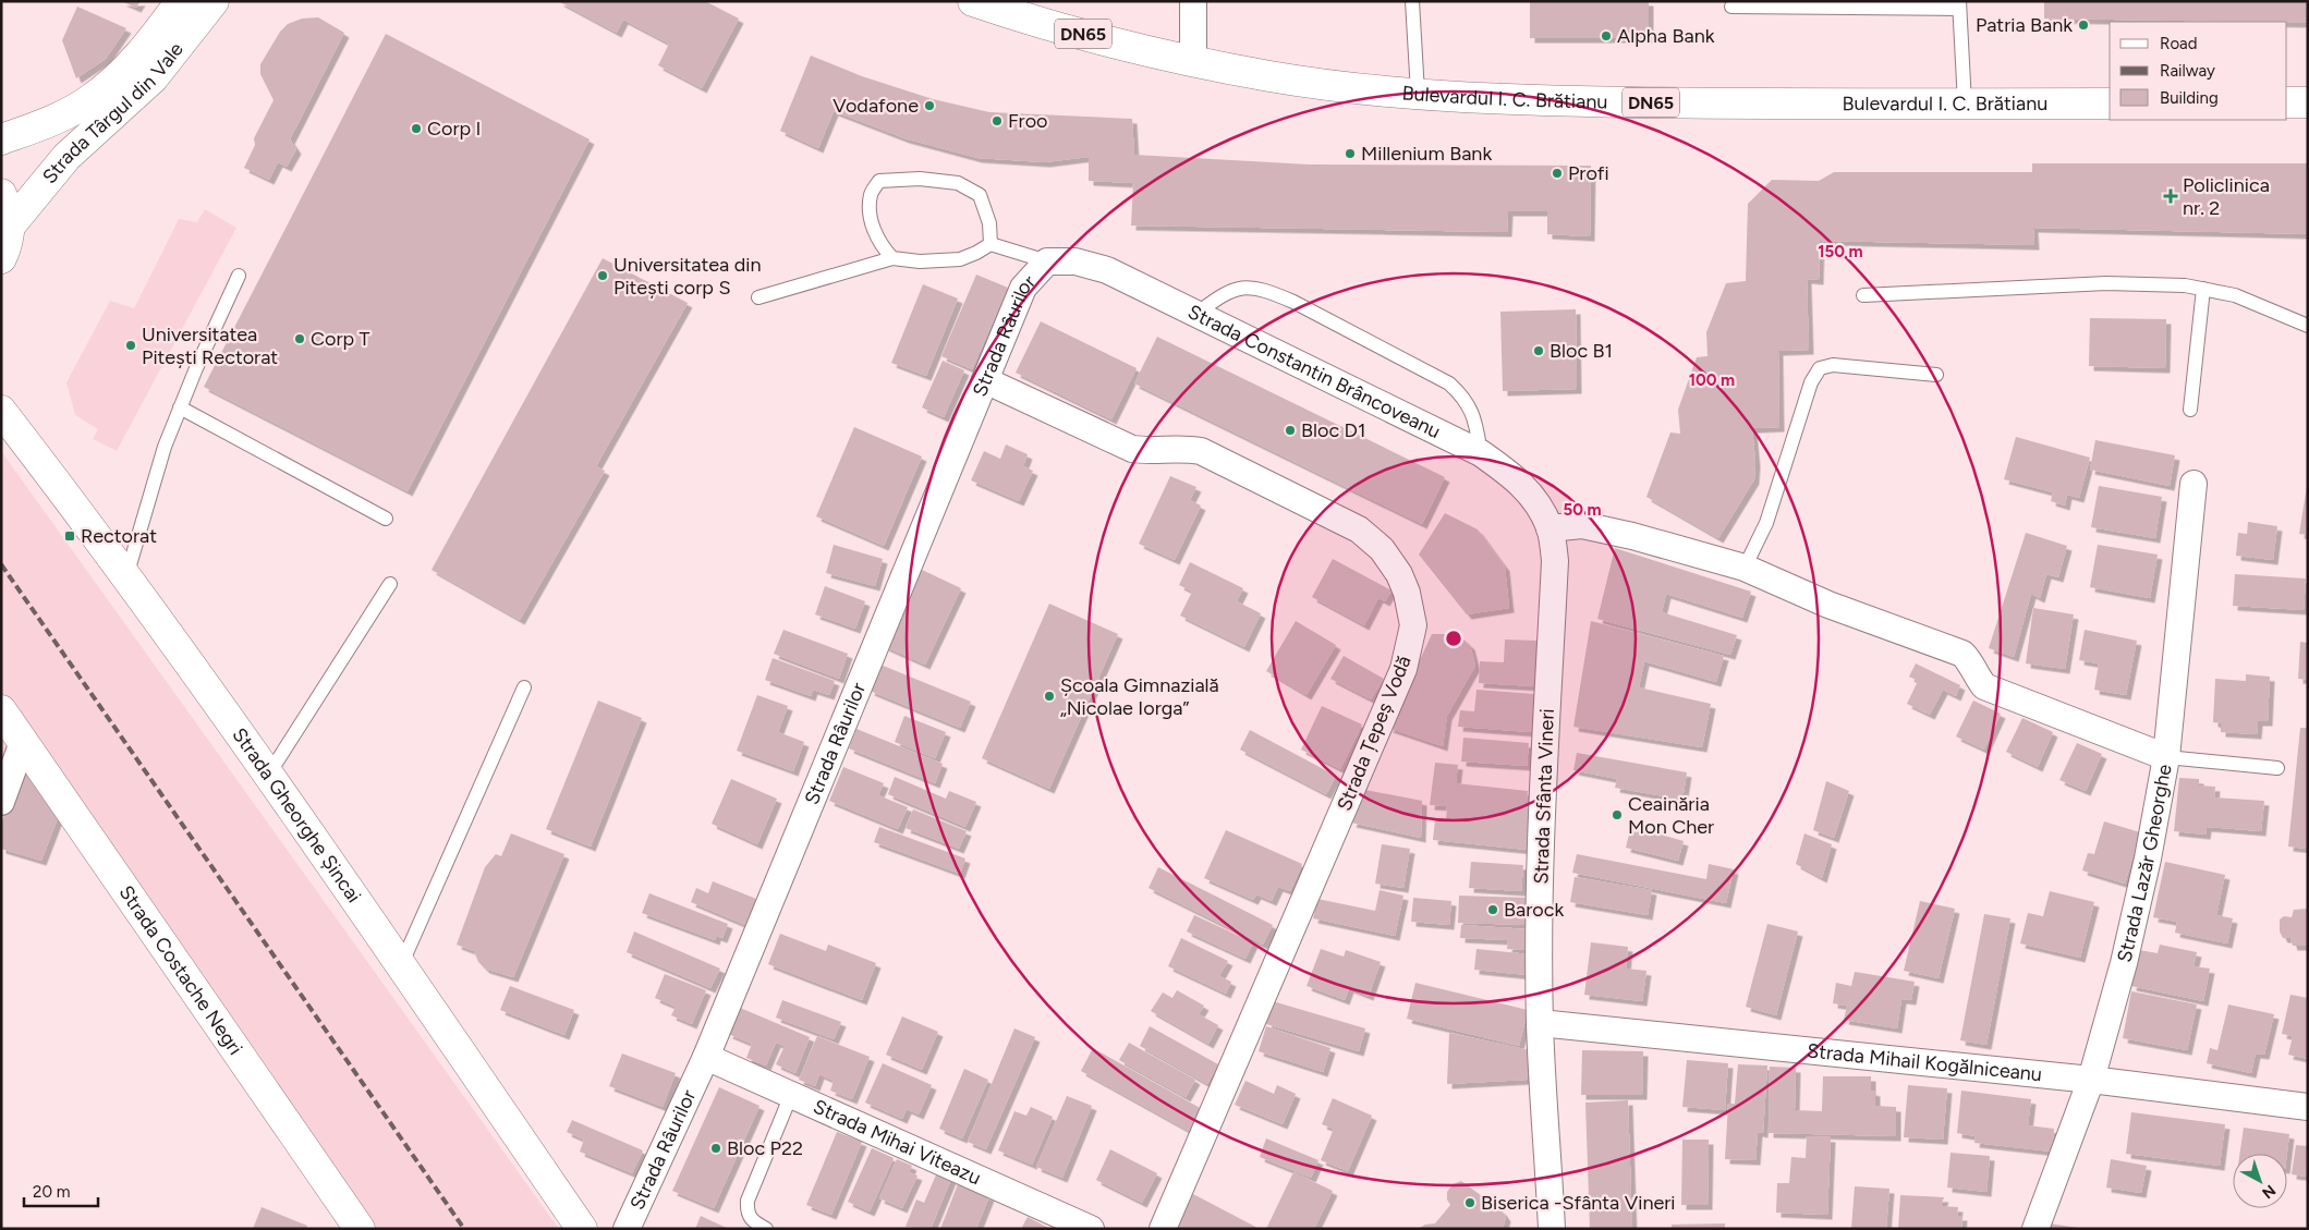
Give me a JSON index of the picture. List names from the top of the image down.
{
  "streets": {
    "main road": [
      "DN65",
      "Bulevardul I. C. Brătianu",
      "Strada Târgul din Vale",
      "Strada Gheorghe Șincai",
      "Strada Costache Negri"
    ],
    "street": [
      "Strada Râurilor",
      "Strada Constantin Brâncoveanu",
      "Strada Țepeș Vodă",
      "Strada Sfânta Vineri",
      "Strada Lazăr Gheorghe",
      "Strada Mihail Kogălniceanu",
      "Strada Mihai Viteazu"
    ]
  },
  "crossings": [
    ["Strada Râurilor", "Strada Constantin Brâncoveanu"],
    ["Strada Râurilor", "Strada Țepeș Vodă"],
    ["Strada Râurilor", "Strada Mihai Viteazu"],
    ["Strada Constantin Brâncoveanu", "Strada Sfânta Vineri"],
    ["Strada Sfânta Vineri", "Strada Mihail Kogălniceanu"],
    ["Strada Lazăr Gheorghe", "Strada Mihail Kogălniceanu"]
  ],
  "places": {
    "other": [
      "Patria Bank",
      "Alpha Bank",
      "Vodafone",
      "Froo",
      "Corp I",
      "Millenium Bank",
      "Profi",
      "Universitatea din Pitești corp S",
      "Corp T",
      "Universitatea Pitești Rectorat",
      "Bloc B1",
      "Bloc D1",
      "Școala Gimnazială „Nicolae Iorga”",
      "Ceainăria Mon Cher",
      "Barock",
      "Bloc P22",
      "Biserica -Sfânta Vineri"
    ],
    "health": ["Policlinica nr. 2"],
    "transit": ["Rectorat"]
  },
  "legend": ["Road", "Railway", "Building"],
  "scale_bar": "20 m",
  "north": "bottom right",
  "rings": ["150 m", "100 m", "50 m"]
}
